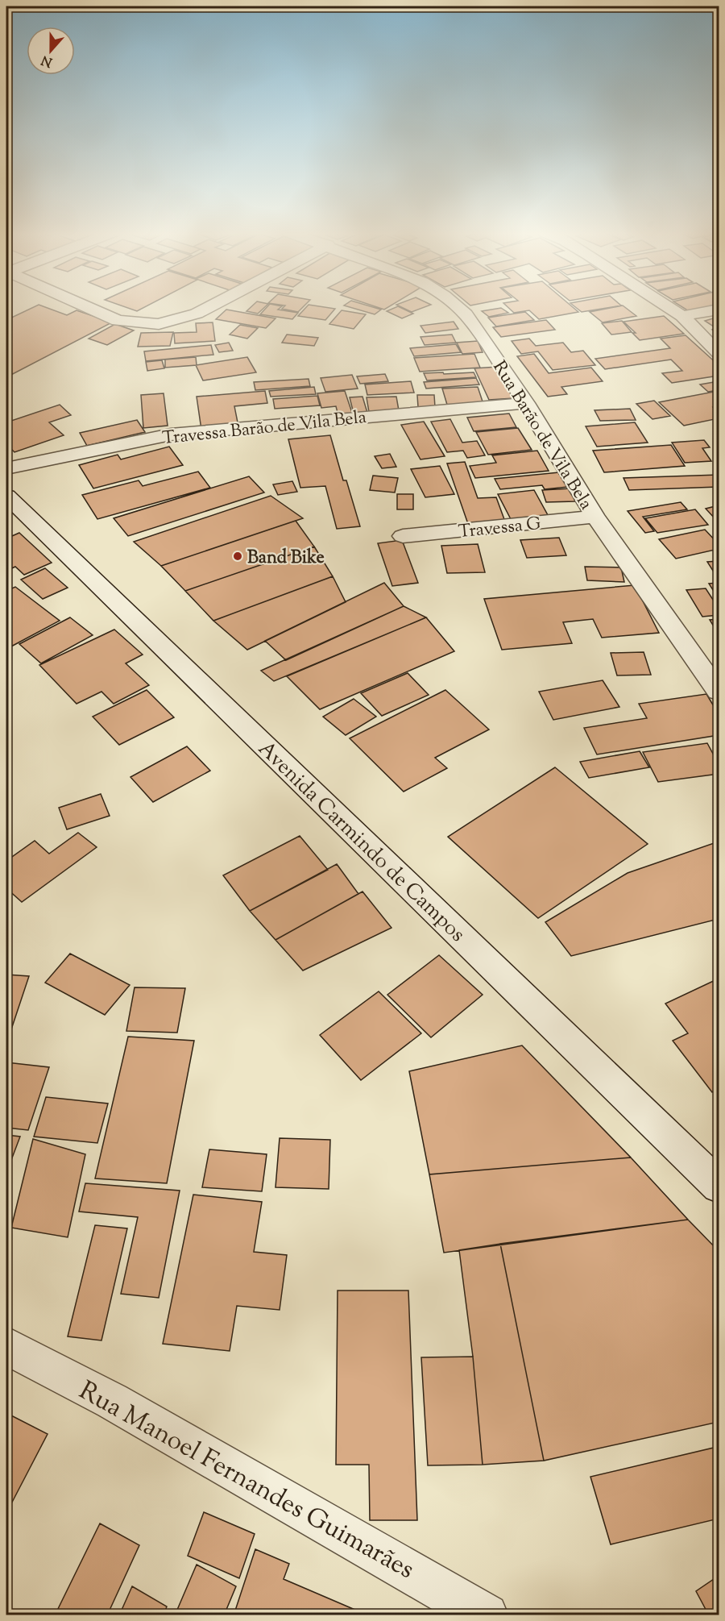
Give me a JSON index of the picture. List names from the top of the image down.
{
  "streets": {
    "street": [
      "Travessa Barão de Vila Bela",
      "Rua Barão de Vila Bela",
      "Travessa G",
      "Avenida Carmindo de Campos",
      "Rua Manoel Fernandes Guimarães"
    ]
  },
  "crossings": [
    ["Travessa Barão de Vila Bela", "Rua Barão de Vila Bela"],
    ["Rua Barão de Vila Bela", "Travessa G"]
  ],
  "places": ["Band Bike"],
  "north": "bottom"
}
